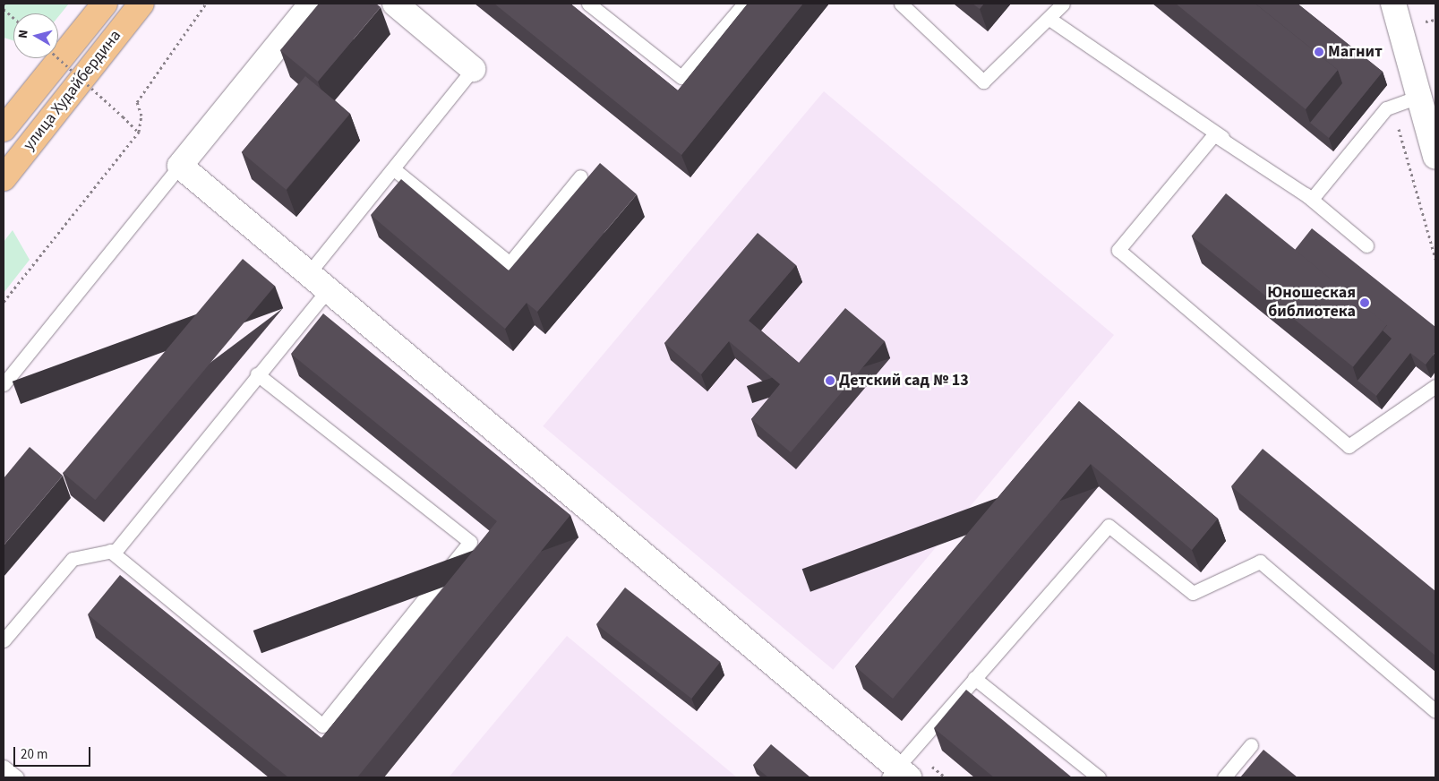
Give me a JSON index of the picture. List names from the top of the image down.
{
  "streets": {
    "main road": ["улица Худайбердина"]
  },
  "places": ["Магнит", "Юношеская библиотека", "Детский сад № 13"],
  "scale_bar": "20 m",
  "north": "left"
}
